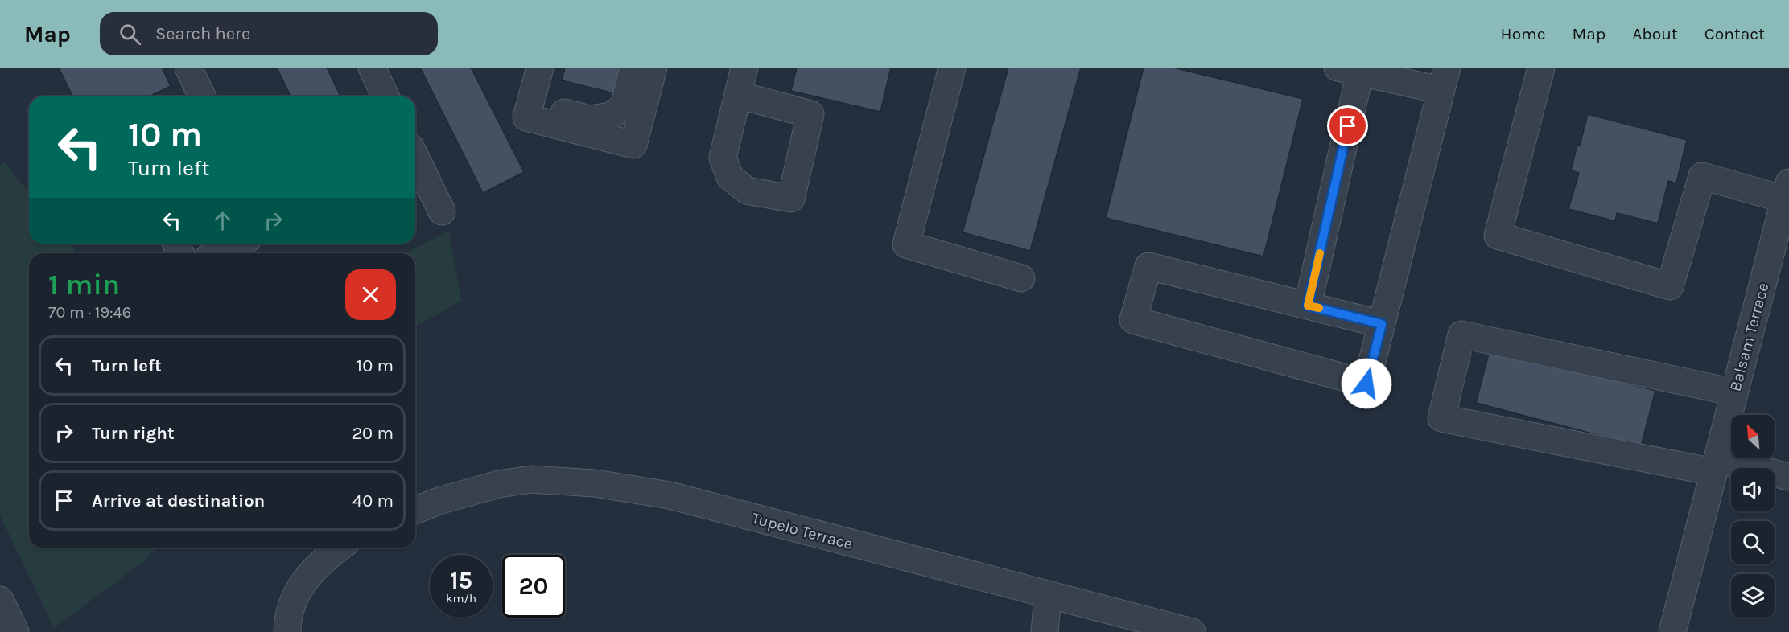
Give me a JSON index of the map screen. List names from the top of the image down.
{
  "streets": {
    "street": ["Balsam Terrace", "Tupelo Terrace"]
  },
  "north": "top left",
  "page": {
    "header": "Map",
    "search": "Search here",
    "nav": [
      "Home",
      "Map",
      "About",
      "Contact"
    ],
    "turn": ["10 m", "Turn left"],
    "heading": ["1 min", "70 m · 19:46"],
    "list": [
      {
        "name": "Turn left",
        "value": "10 m"
      },
      {
        "name": "Turn right",
        "value": "20 m"
      },
      {
        "name": "Arrive at destination",
        "value": "40 m"
      }
    ],
    "speed": "15 km/h",
    "limit": "20"
  }
}
